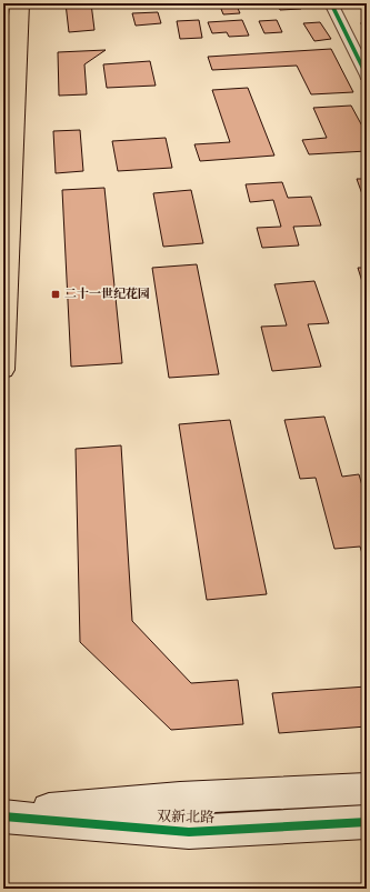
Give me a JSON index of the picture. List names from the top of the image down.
{
  "streets": {
    "street": ["双新北路"]
  },
  "places": {
    "transit": ["二十一世纪花园"]
  }
}
